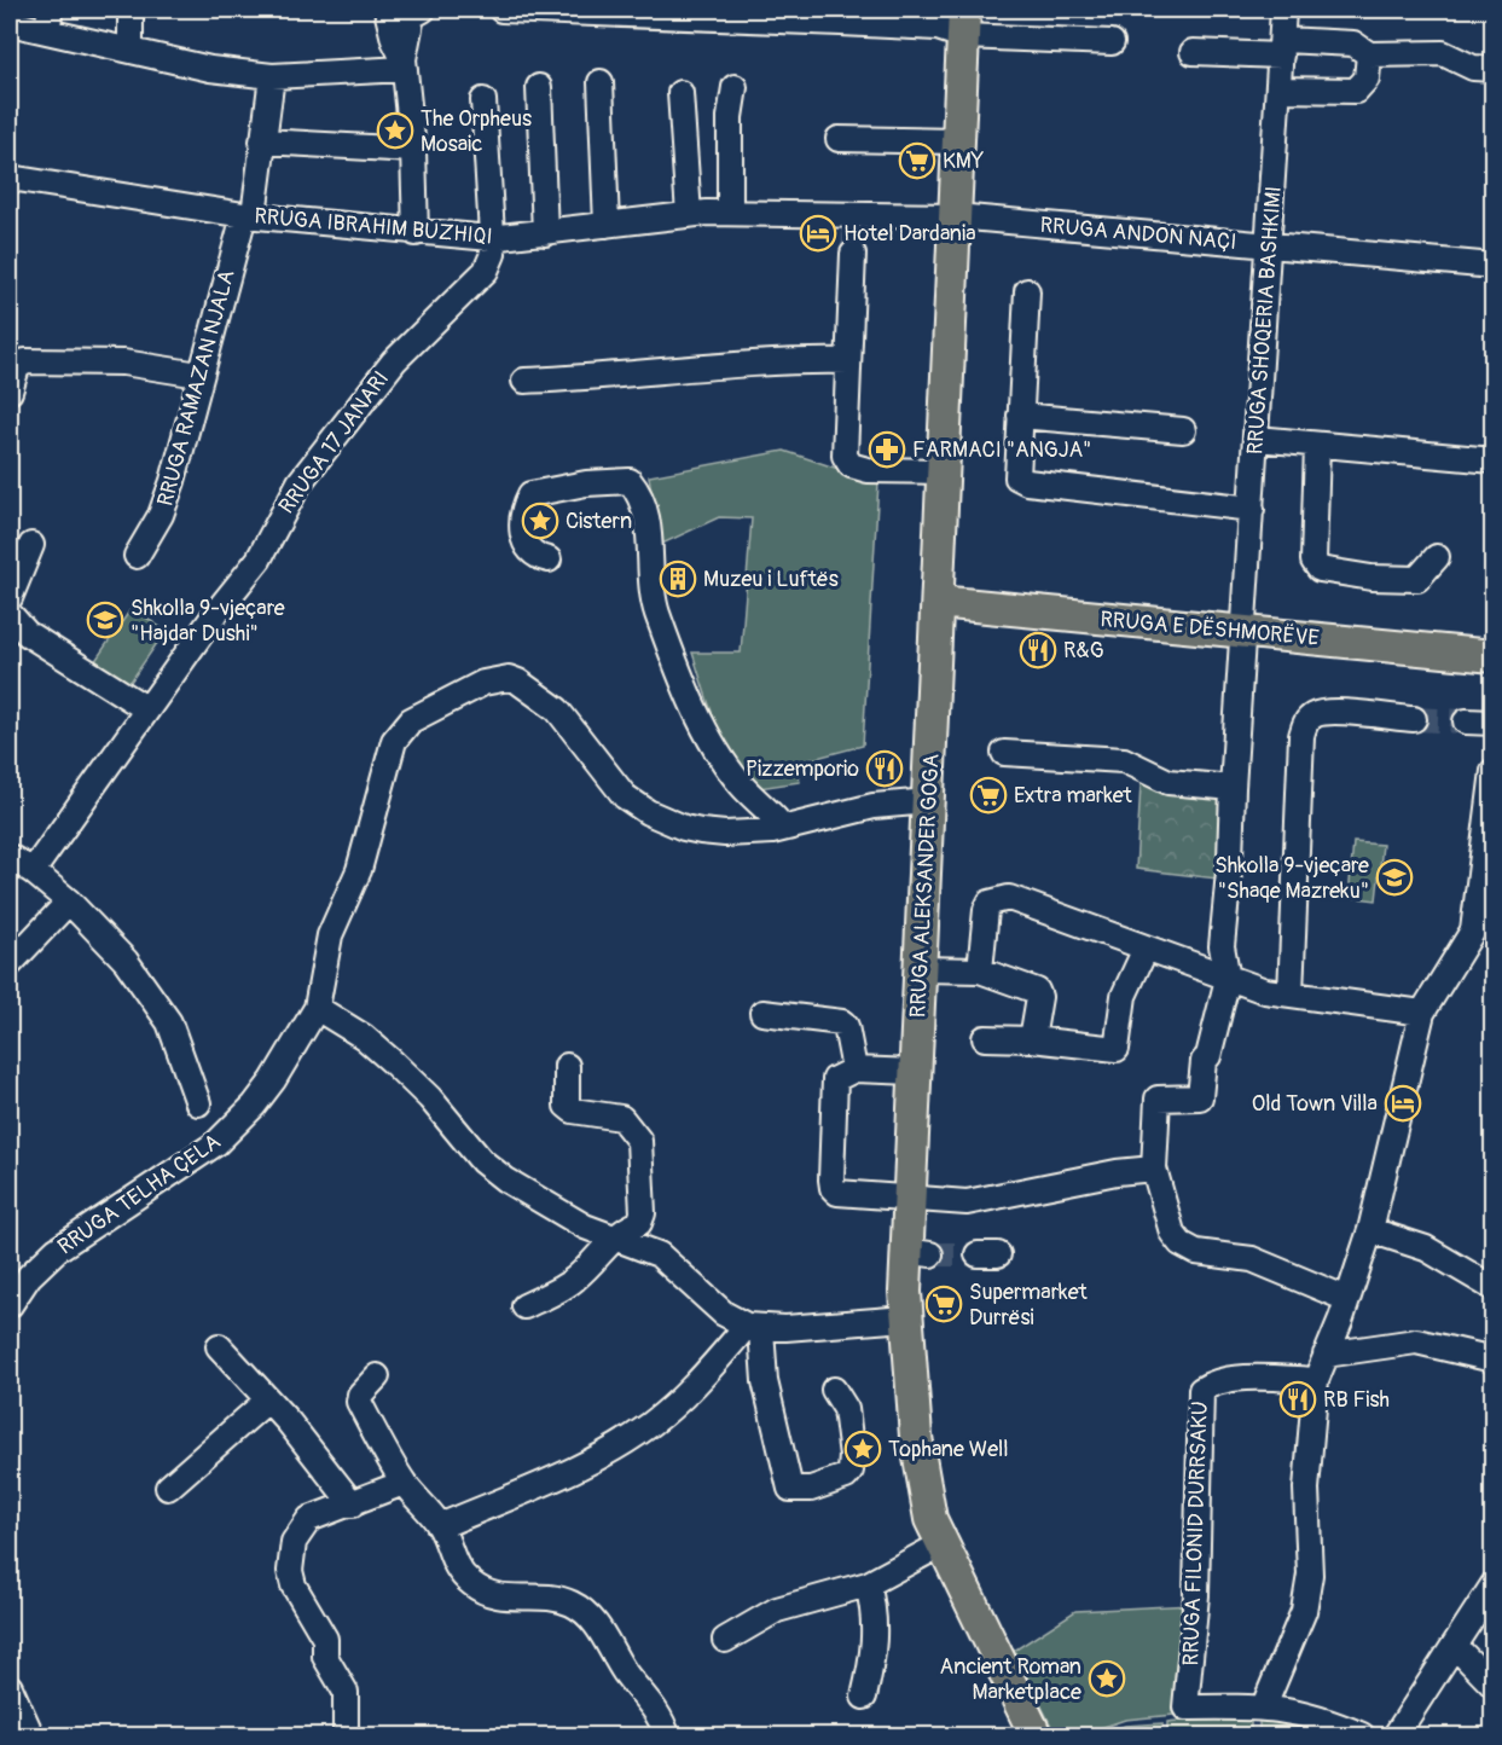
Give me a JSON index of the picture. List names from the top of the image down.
{
  "streets": {
    "main road": ["RRUGA E DËSHMORËVE", "RRUGA ALEKSANDER GOGA"],
    "street": [
      "RRUGA IBRAHIM BUZHIQI",
      "RRUGA ANDON NAÇI",
      "RRUGA SHOQERIA BASHKIMI",
      "RRUGA RAMAZAN NJALA",
      "RRUGA 17 JANARI",
      "RRUGA TELHA ÇELA",
      "RRUGA FILONID DURRSAKU"
    ]
  },
  "crossings": [
    ["RRUGA IBRAHIM BUZHIQI", "RRUGA ANDON NAÇI"],
    ["RRUGA IBRAHIM BUZHIQI", "RRUGA RAMAZAN NJALA"],
    ["RRUGA IBRAHIM BUZHIQI", "RRUGA 17 JANARI"],
    ["RRUGA IBRAHIM BUZHIQI", "RRUGA ALEKSANDER GOGA"],
    ["RRUGA ANDON NAÇI", "RRUGA SHOQERIA BASHKIMI"],
    ["RRUGA ANDON NAÇI", "RRUGA ALEKSANDER GOGA"],
    ["RRUGA SHOQERIA BASHKIMI", "RRUGA E DËSHMORËVE"],
    ["RRUGA E DËSHMORËVE", "RRUGA ALEKSANDER GOGA"]
  ],
  "places": {
    "place": [
      "The Orpheus Mosaic",
      "Cistern",
      "Tophane Well",
      "Ancient Roman Marketplace"
    ],
    "supermarket": ["KMY", "Extra market", "Supermarket Durrësi"],
    "hotel": ["Hotel Dardania", "Old Town Villa"],
    "pharmacy": ["FARMACI \"ANGJA\""],
    "building": ["Muzeu i Luftës"],
    "school or university": ["Shkolla 9-vjeçare \"Hajdar Dushi\"", "Shkolla 9-vjeçare \"Shaqe Mazreku\""],
    "restaurant": ["R&G", "Pizzemporio", "RB Fish"]
  }
}
